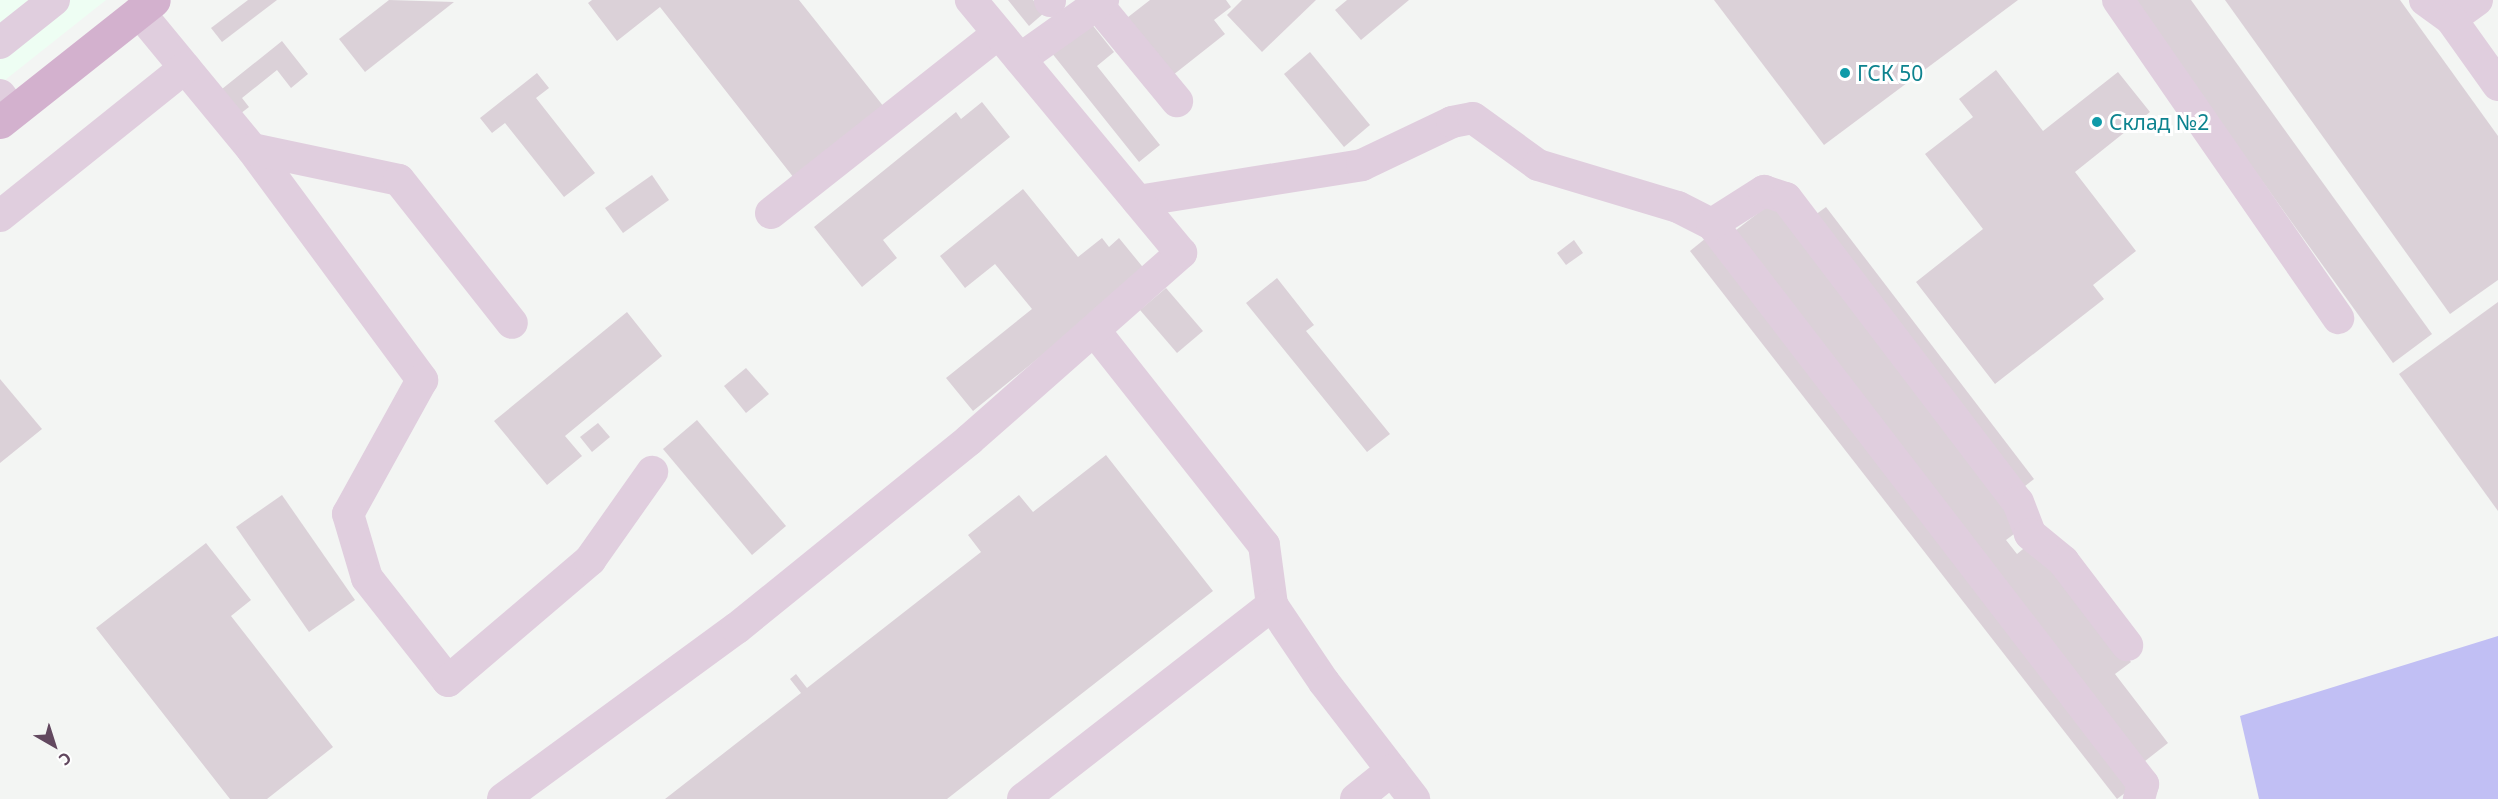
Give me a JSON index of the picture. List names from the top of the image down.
{
  "places": ["ГСК 50", "Склад №2"],
  "north": "bottom right"
}
